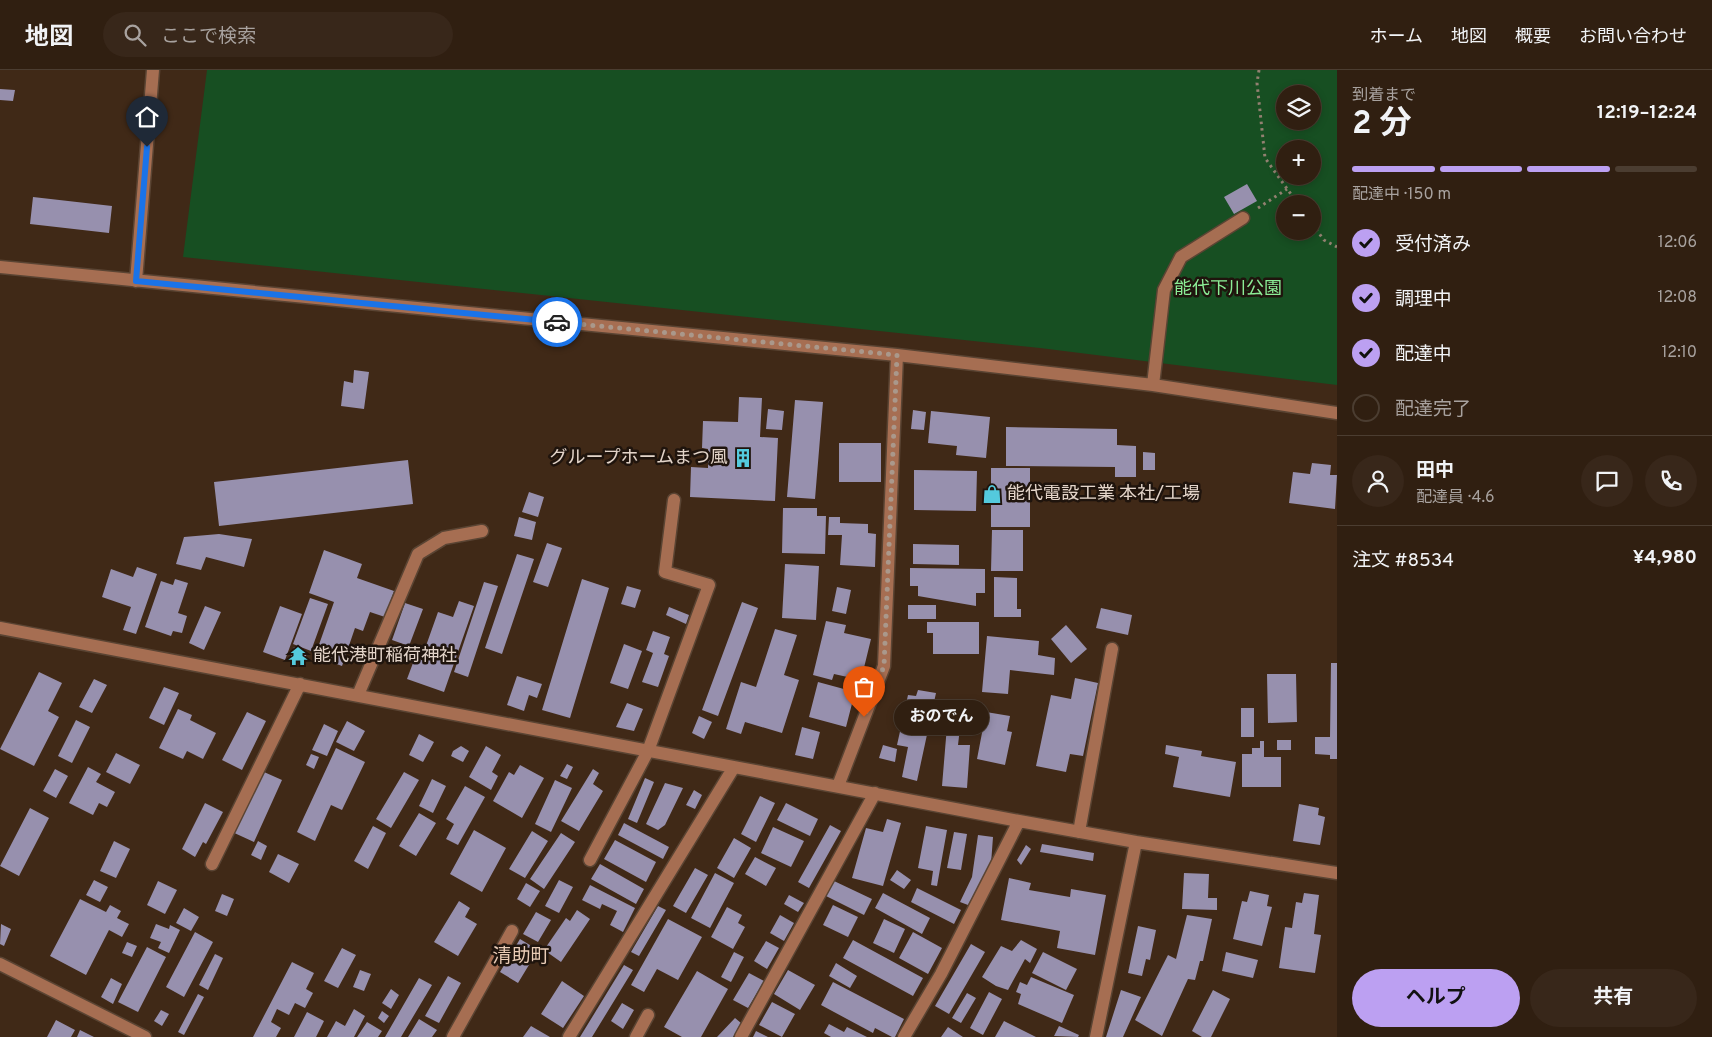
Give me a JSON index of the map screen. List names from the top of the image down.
{
  "districts": ["清助町"],
  "parks": ["能代下川公園"],
  "places": {
    "building": ["グループホームまつ風"],
    "shop": ["能代電設工業 本社/工場"],
    "temple": ["能代港町稲荷神社"],
    "other": ["おのでん"]
  },
  "page": {
    "header": "地図",
    "search": "ここで検索",
    "nav": [
      "ホーム",
      "地図",
      "概要",
      "お問い合わせ"
    ],
    "heading": ["2 分", "到着まで", "12:19–12:24"],
    "panel": [
      "田中",
      "配達員 · 4.6",
      "注文 #8534",
      "¥4,980"
    ],
    "map_buttons": ["+", "−"],
    "bar": "配達中 · 150 m",
    "list": [
      ["受付済み", "12:06"],
      ["調理中", "12:08"],
      ["配達中", "12:10"],
      "配達完了"
    ],
    "bubble": "おのでん",
    "buttons": ["ヘルプ", "共有"]
  }
}
